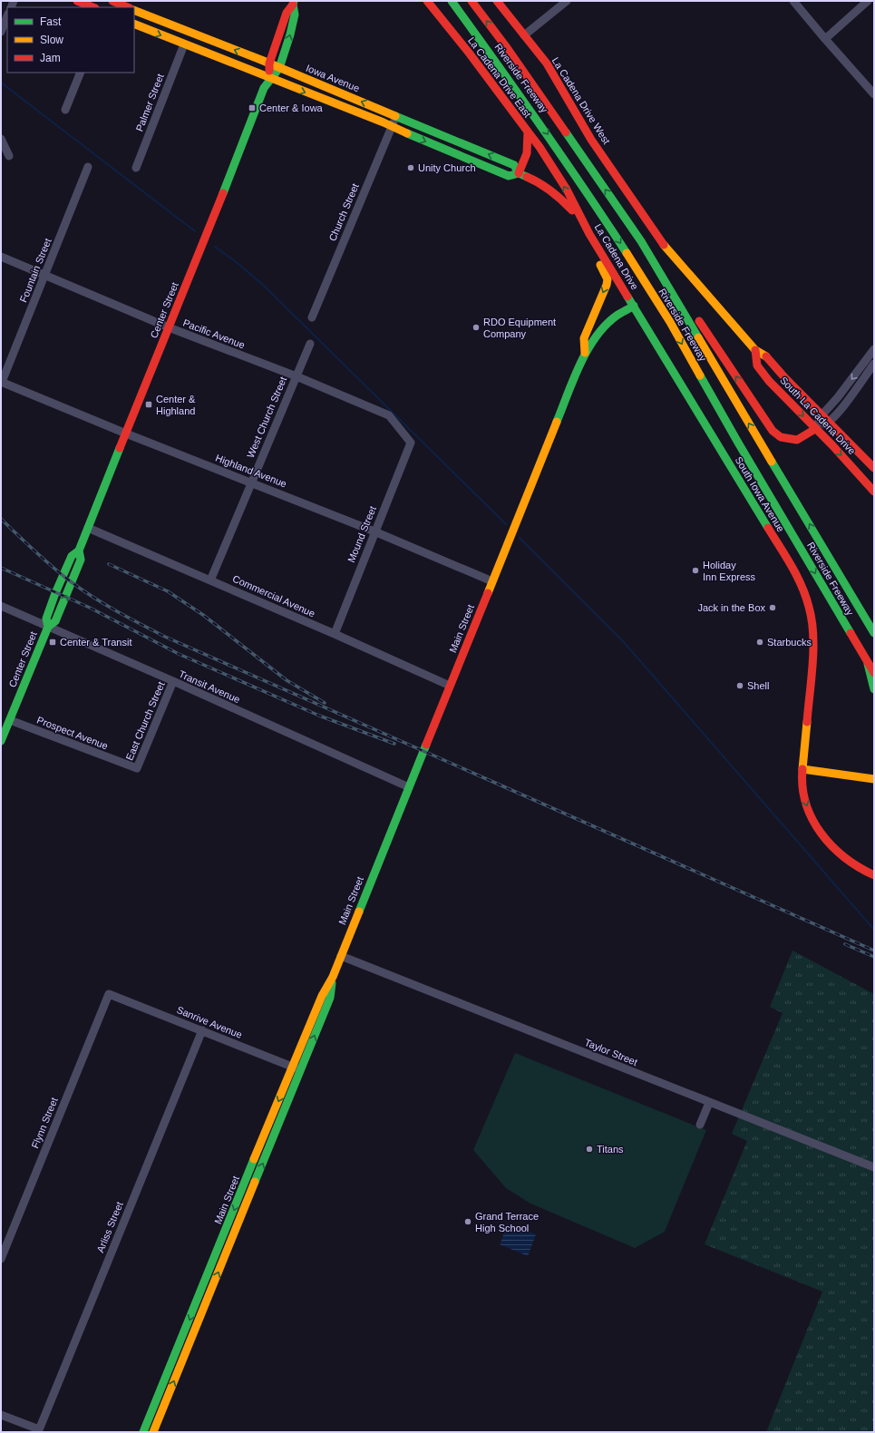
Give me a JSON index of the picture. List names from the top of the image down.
{
  "streets": {
    "main road": [
      "La Cadena Drive East",
      "Iowa Avenue",
      "Riverside Freeway",
      "La Cadena Drive West",
      "La Cadena Drive",
      "Center Street",
      "South La Cadena Drive",
      "South Iowa Avenue",
      "Main Street",
      "Prospect Avenue"
    ],
    "street": [
      "Palmer Street",
      "Church Street",
      "Fountain Street",
      "Pacific Avenue",
      "West Church Street",
      "Highland Avenue",
      "Mound Street",
      "Commercial Avenue",
      "Transit Avenue",
      "East Church Street",
      "Sanrive Avenue",
      "Taylor Street",
      "Flynn Street",
      "Arliss Street"
    ]
  },
  "crossings": [
    ["La Cadena Drive East", "Iowa Avenue"],
    ["Iowa Avenue", "Palmer Street"],
    ["Iowa Avenue", "Church Street"],
    ["Iowa Avenue", "La Cadena Drive"],
    ["Iowa Avenue", "Center Street"],
    ["La Cadena Drive West", "South La Cadena Drive"],
    ["La Cadena Drive", "South Iowa Avenue"],
    ["La Cadena Drive", "Main Street"],
    ["Fountain Street", "Pacific Avenue"],
    ["Fountain Street", "Highland Avenue"],
    ["Center Street", "Pacific Avenue"],
    ["Center Street", "Highland Avenue"],
    ["Center Street", "Commercial Avenue"],
    ["Center Street", "Transit Avenue"],
    ["Center Street", "Prospect Avenue"],
    ["Pacific Avenue", "West Church Street"],
    ["Pacific Avenue", "Mound Street"],
    ["West Church Street", "Highland Avenue"],
    ["West Church Street", "Commercial Avenue"],
    ["Highland Avenue", "Mound Street"],
    ["Highland Avenue", "Main Street"],
    ["South Iowa Avenue", "Main Street"],
    ["Mound Street", "Commercial Avenue"],
    ["Commercial Avenue", "Main Street"],
    ["Main Street", "Transit Avenue"],
    ["Main Street", "Sanrive Avenue"],
    ["Main Street", "Taylor Street"],
    ["Transit Avenue", "East Church Street"],
    ["East Church Street", "Prospect Avenue"],
    ["Sanrive Avenue", "Flynn Street"],
    ["Sanrive Avenue", "Arliss Street"]
  ],
  "places": {
    "transit": ["Center & Iowa", "Center & Highland", "Center & Transit"],
    "other": [
      "Unity Church",
      "RDO Equipment Company",
      "Holiday Inn Express",
      "Jack in the Box",
      "Starbucks",
      "Shell",
      "Titans",
      "Grand Terrace High School"
    ]
  },
  "legend": ["Fast", "Slow", "Jam"]
}
